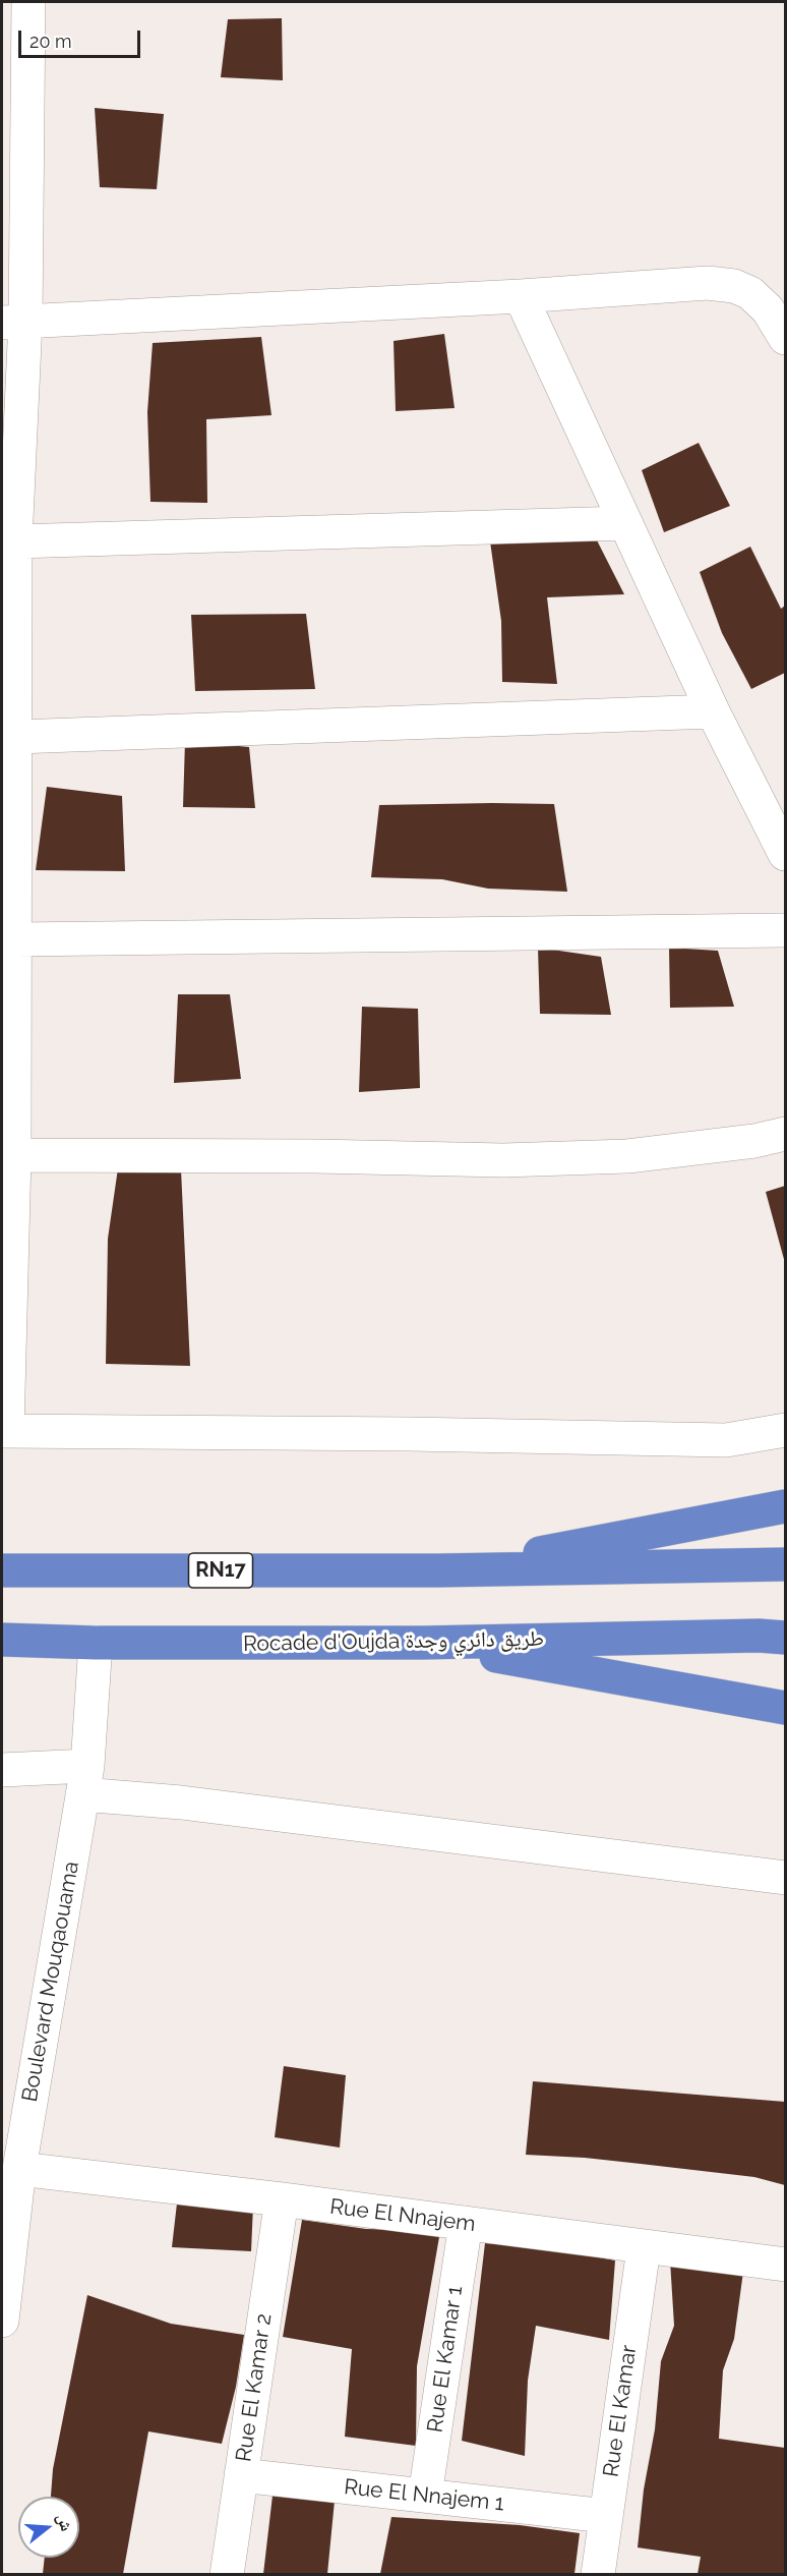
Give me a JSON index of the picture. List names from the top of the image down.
{
  "streets": {
    "highway": ["RN17", "Rocade d'Oujda طريق دائري وجدة"],
    "street": [
      "Boulevard Mouqaouama",
      "Rue El Nnajem",
      "Rue El Kamar 1",
      "Rue El Kamar 2",
      "Rue El Kamar",
      "Rue El Nnajem 1"
    ]
  },
  "crossings": [
    ["Rocade d'Oujda طريق دائري وجدة", "Boulevard Mouqaouama"],
    ["Boulevard Mouqaouama", "Rue El Nnajem"],
    ["Rue El Nnajem", "Rue El Kamar 1"],
    ["Rue El Nnajem", "Rue El Kamar 2"],
    ["Rue El Nnajem", "Rue El Kamar"],
    ["Rue El Kamar 1", "Rue El Nnajem 1"],
    ["Rue El Kamar 2", "Rue El Nnajem 1"],
    ["Rue El Kamar", "Rue El Nnajem 1"]
  ],
  "scale_bar": "20 m",
  "north": "right"
}
